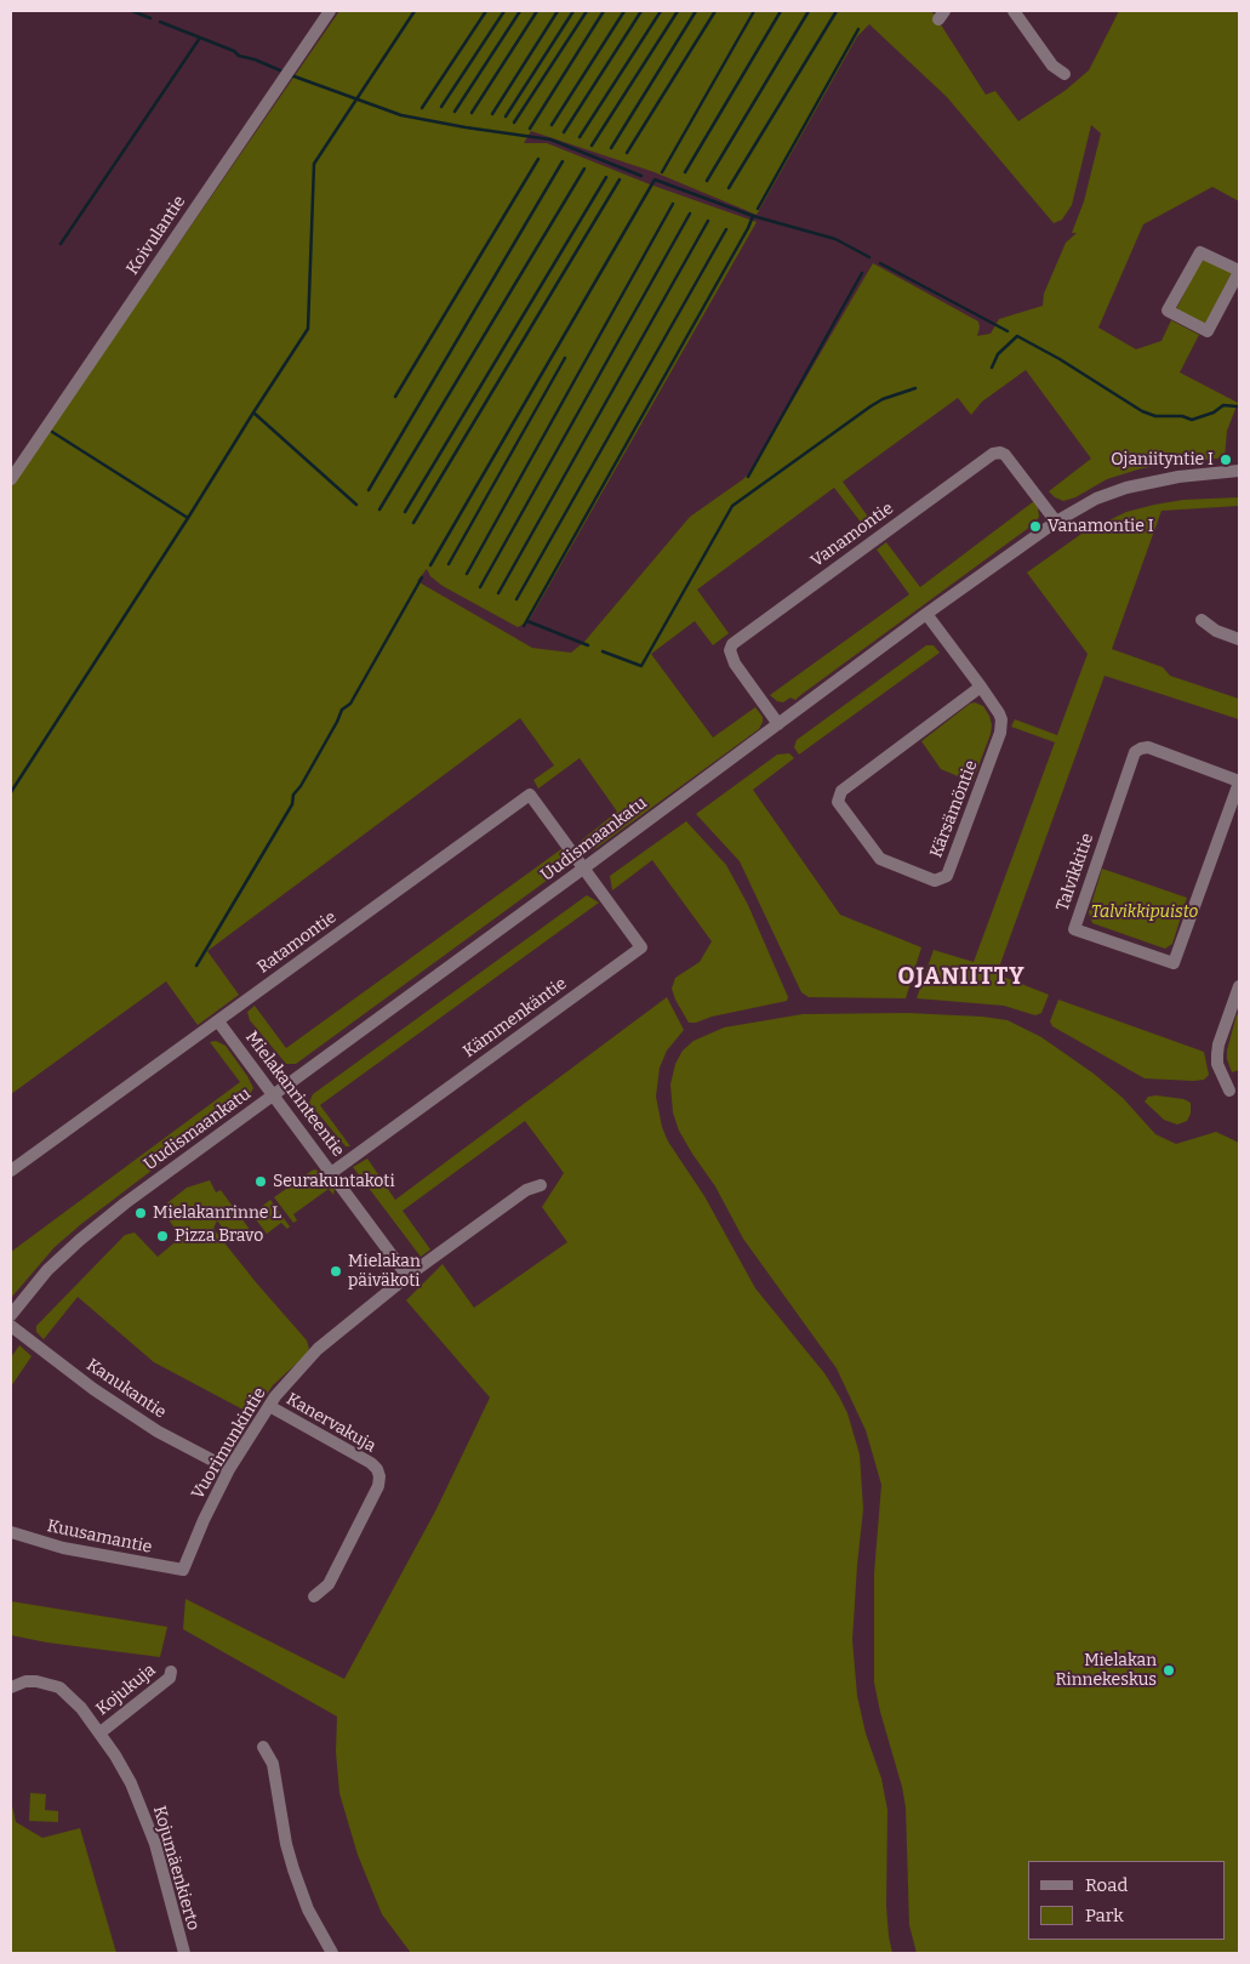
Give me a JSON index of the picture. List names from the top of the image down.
{
  "streets": {
    "street": [
      "Koivulantie",
      "Vanamontie",
      "Kärsämöntie",
      "Uudismaankatu",
      "Talvikkitie",
      "Ratamontie",
      "Kämmenkäntie",
      "Mielakanrinteentie",
      "Kanukantie",
      "Kanervakuja",
      "Vuorimunkintie",
      "Kuusamantie",
      "Kojukuja",
      "Kojumäenkierto"
    ]
  },
  "crossings": [
    ["Vanamontie", "Uudismaankatu"],
    ["Kärsämöntie", "Uudismaankatu"],
    ["Uudismaankatu", "Ratamontie"],
    ["Uudismaankatu", "Kämmenkäntie"],
    ["Uudismaankatu", "Mielakanrinteentie"],
    ["Ratamontie", "Kämmenkäntie"],
    ["Ratamontie", "Mielakanrinteentie"],
    ["Kämmenkäntie", "Mielakanrinteentie"],
    ["Mielakanrinteentie", "Vuorimunkintie"],
    ["Kanukantie", "Vuorimunkintie"],
    ["Kanervakuja", "Vuorimunkintie"],
    ["Vuorimunkintie", "Kuusamantie"],
    ["Kojukuja", "Kojumäenkierto"]
  ],
  "districts": ["OJANIITTY"],
  "parks": ["Talvikkipuisto"],
  "places": [
    "Ojaniityntie I",
    "Vanamontie I",
    "Seurakuntakoti",
    "Mielakanrinne L",
    "Pizza Bravo",
    "Mielakan päiväkoti",
    "Mielakan Rinnekeskus"
  ],
  "legend": ["Road", "Park"]
}
